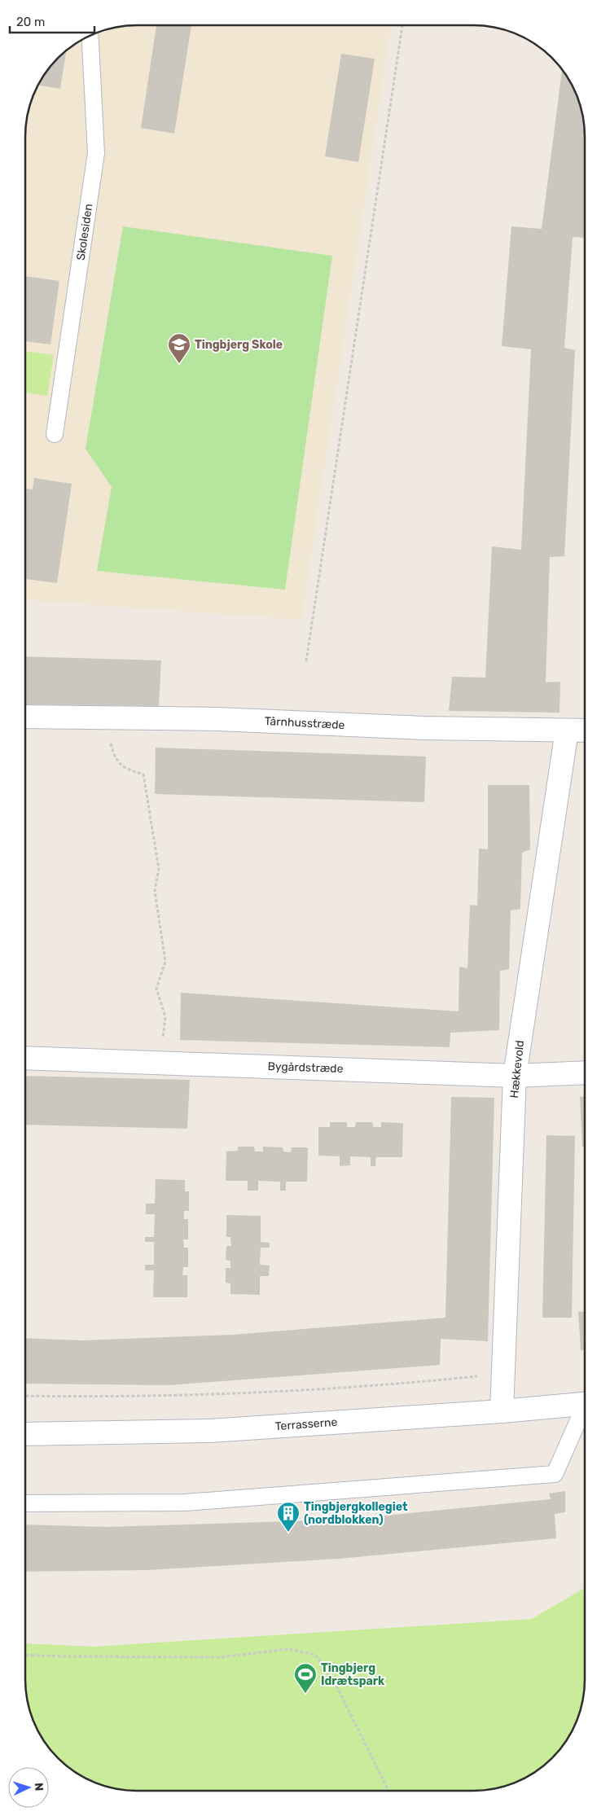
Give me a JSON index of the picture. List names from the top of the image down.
{
  "streets": {
    "street": [
      "Tårnhusstræde",
      "Bygårdstræde",
      "Hækkevold",
      "Terrasserne"
    ],
    "lane": ["Skolesiden"]
  },
  "crossings": [
    ["Tårnhusstræde", "Hækkevold"],
    ["Bygårdstræde", "Hækkevold"],
    ["Hækkevold", "Terrasserne"]
  ],
  "places": {
    "school or university": ["Tingbjerg Skole"],
    "building": ["Tingbjergkollegiet (nordblokken)"],
    "sports": ["Tingbjerg Idrætspark"]
  },
  "scale_bar": "20 m",
  "north": "right"
}
